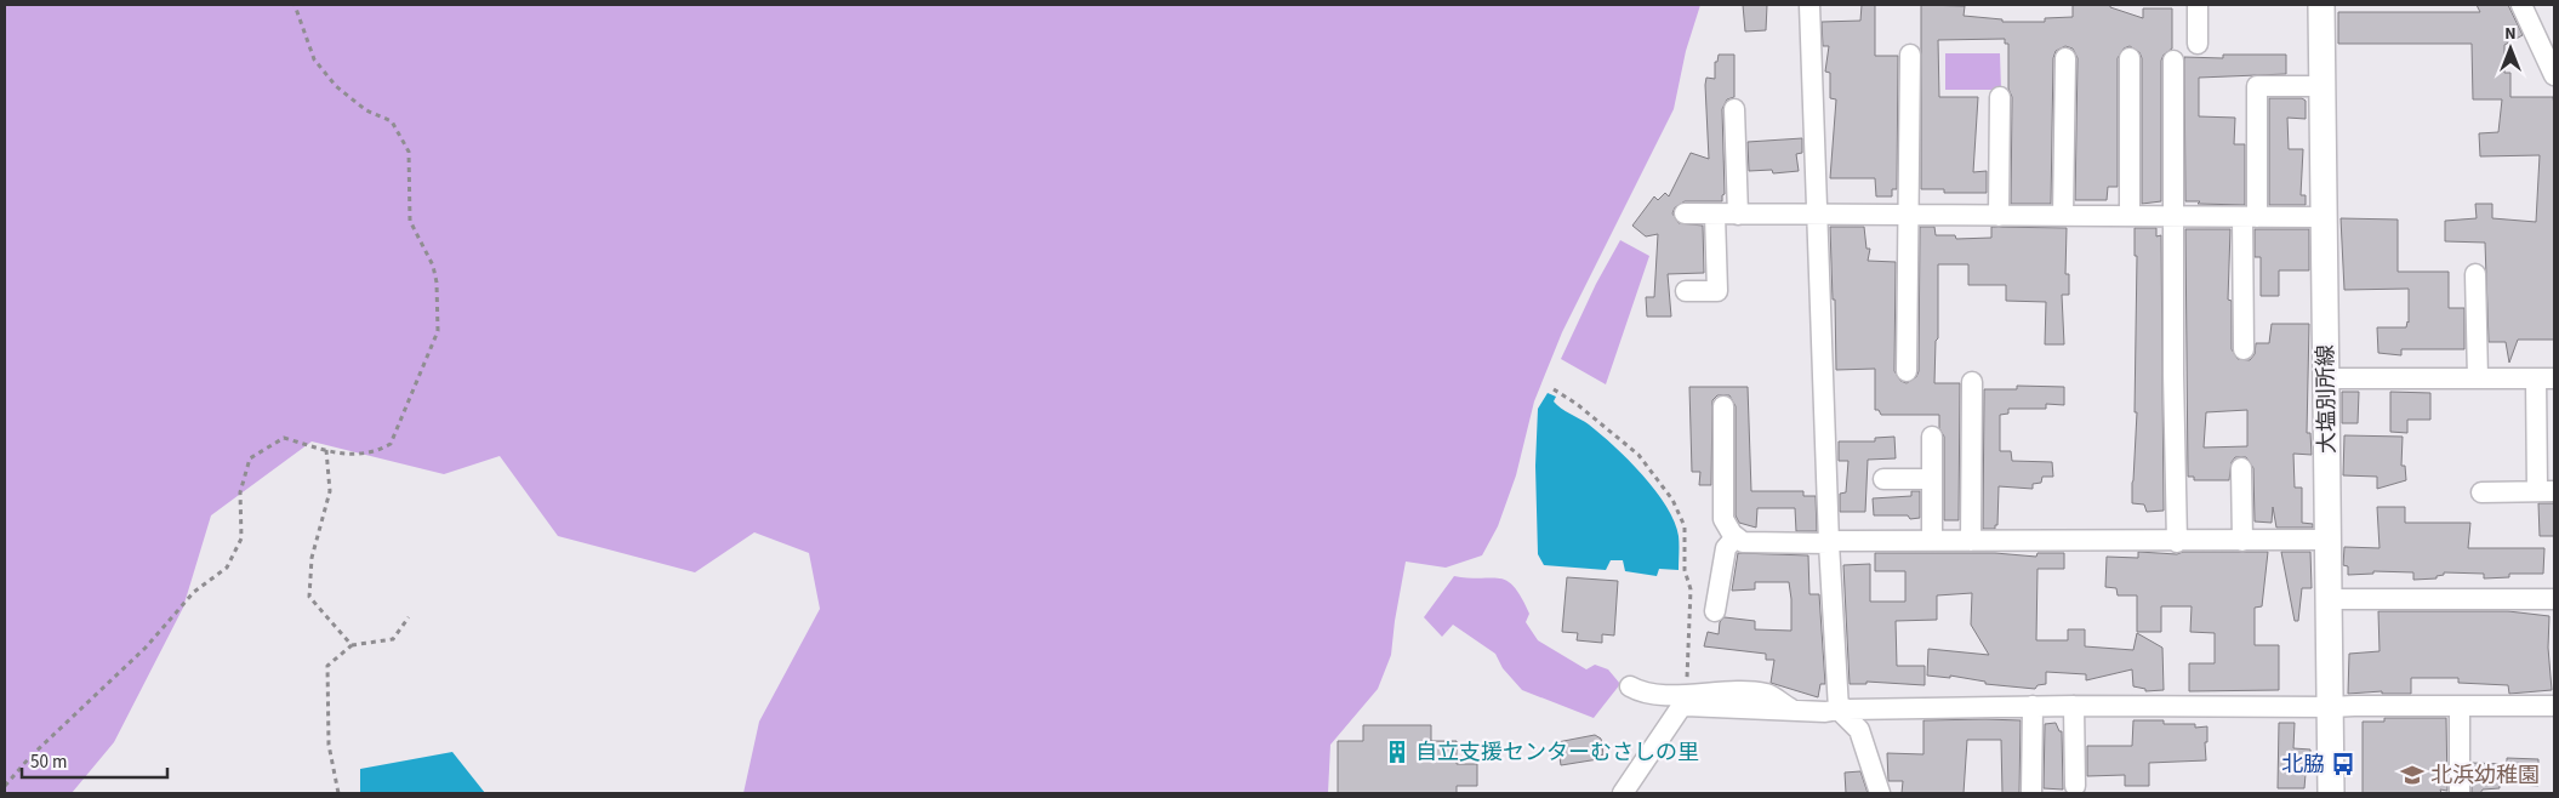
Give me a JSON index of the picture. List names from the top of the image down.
{
  "streets": {
    "main road": ["大塩別所線"]
  },
  "places": {
    "building": ["自立支援センターむさしの里"],
    "bus stop": ["北脇"],
    "school or university": ["北浜幼稚園"]
  },
  "scale_bar": "50 m",
  "north": "top"
}
